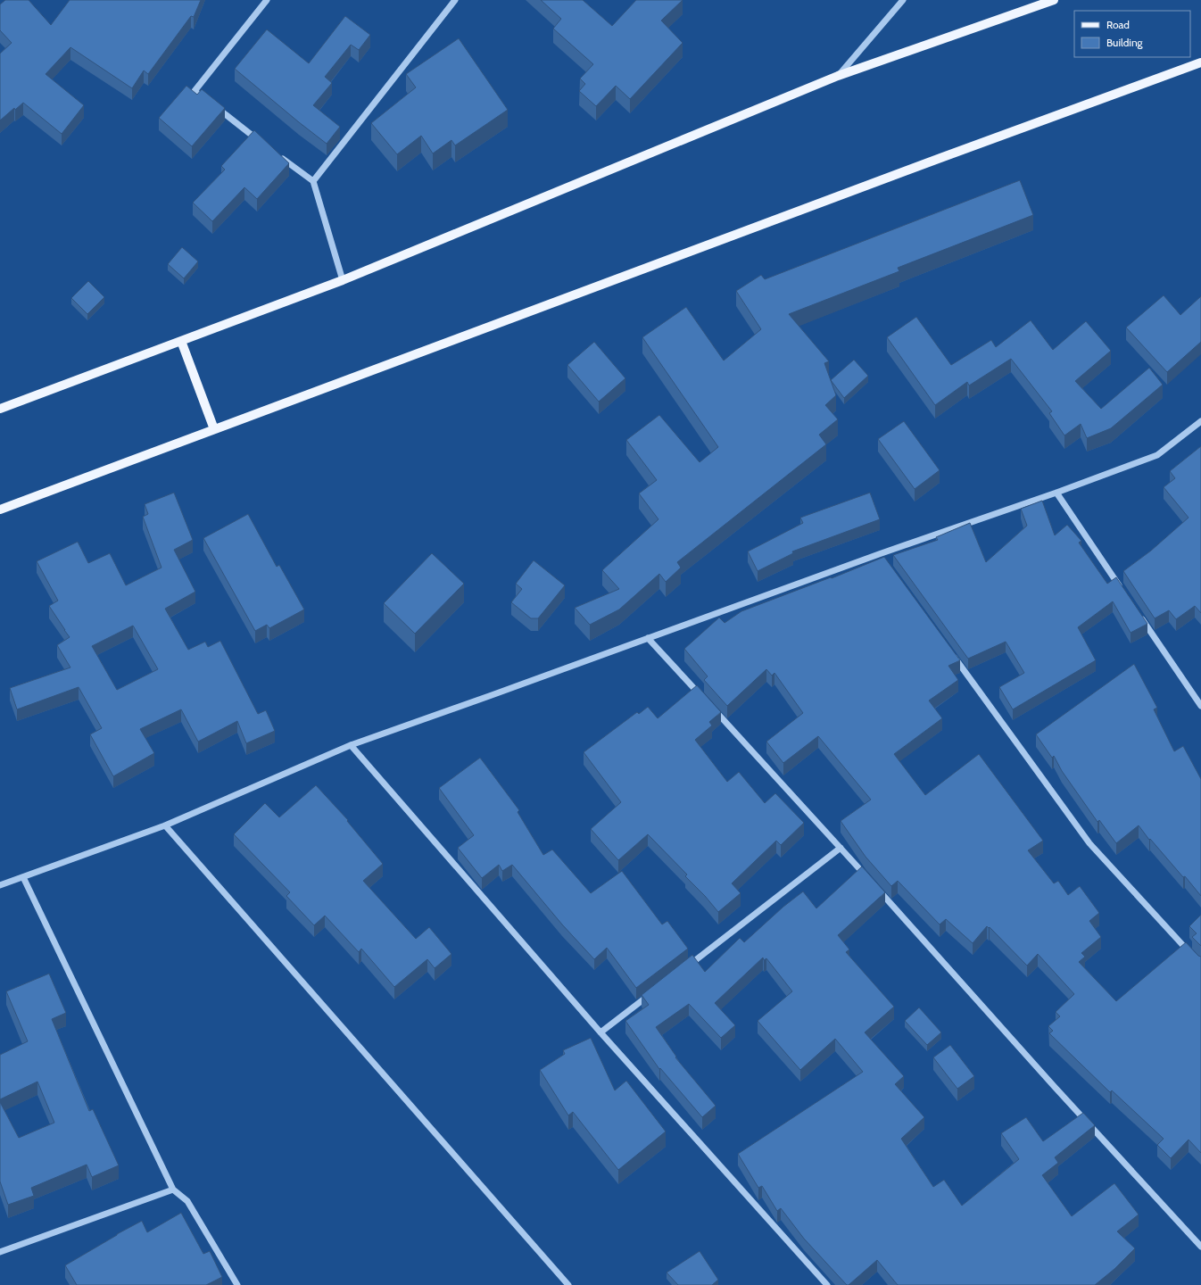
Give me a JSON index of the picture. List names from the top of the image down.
{
  "legend": ["Road", "Building"]
}
